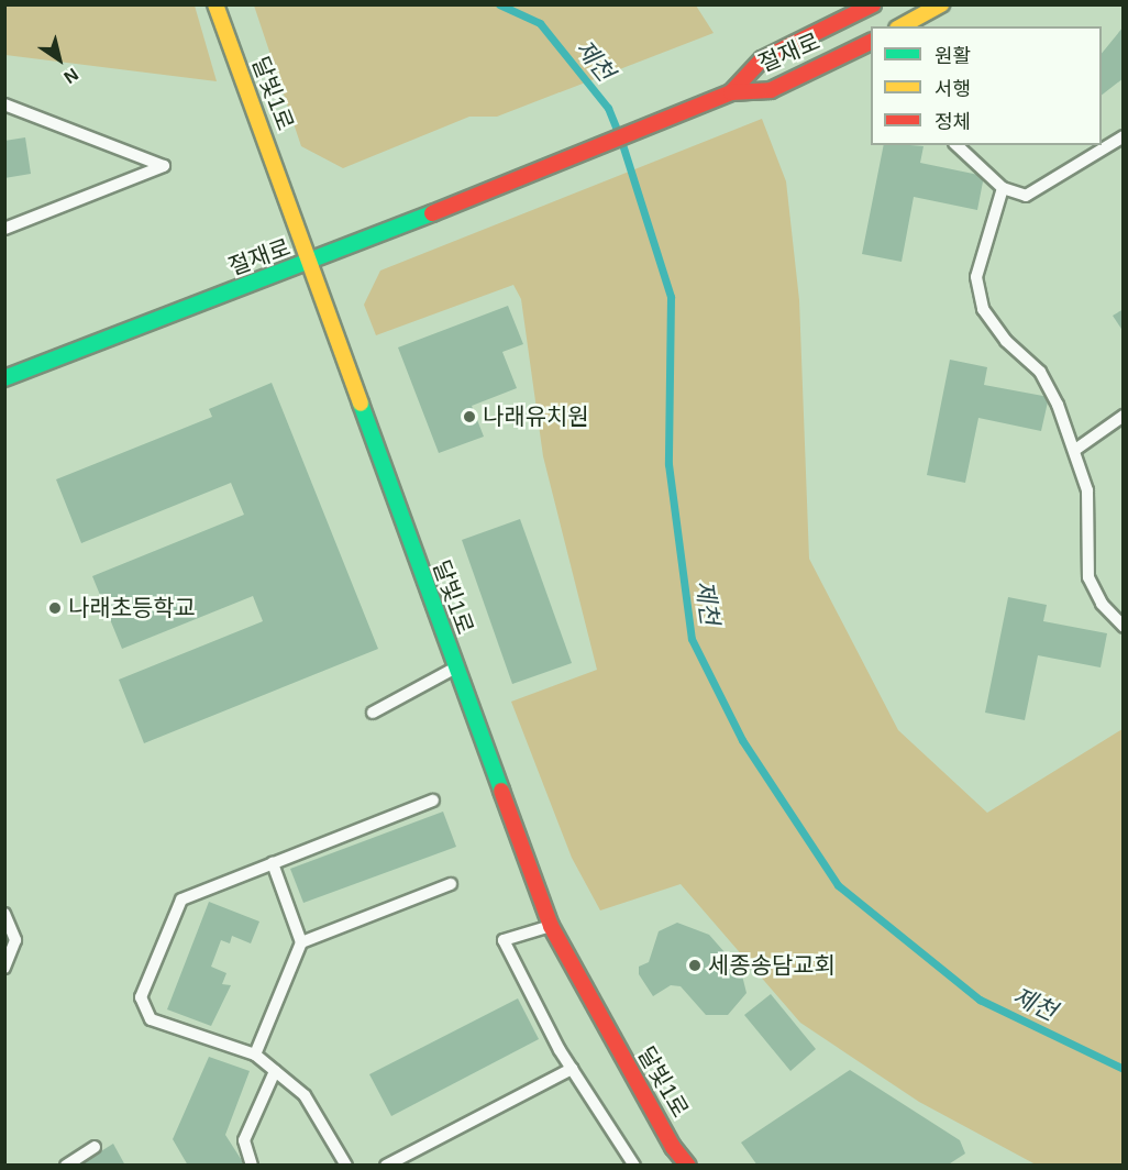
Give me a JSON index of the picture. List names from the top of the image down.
{
  "streets": {
    "street": ["절재로", "달빛1로"]
  },
  "crossings": [
    ["절재로", "달빛1로"]
  ],
  "water": ["제천"],
  "places": ["나래유치원", "나래초등학교", "세종송담교회"],
  "legend": ["원활", "서행", "정체"],
  "north": "bottom right"
}
